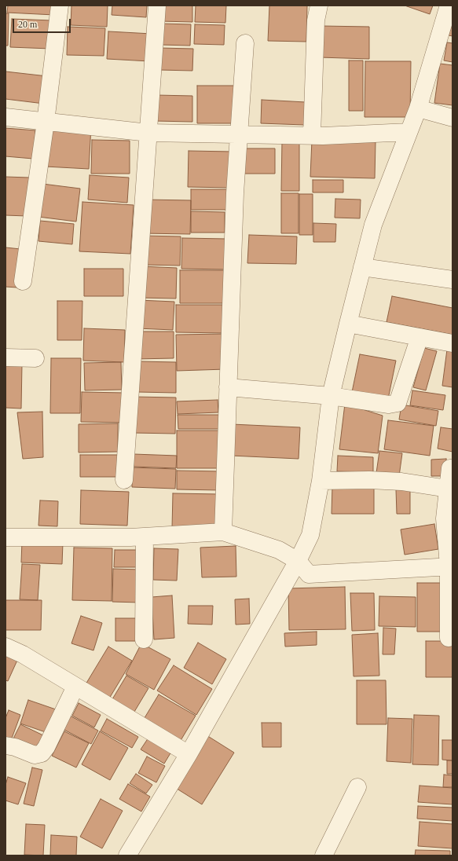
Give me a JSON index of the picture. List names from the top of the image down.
{
  "scale_bar": "20 m"
}
